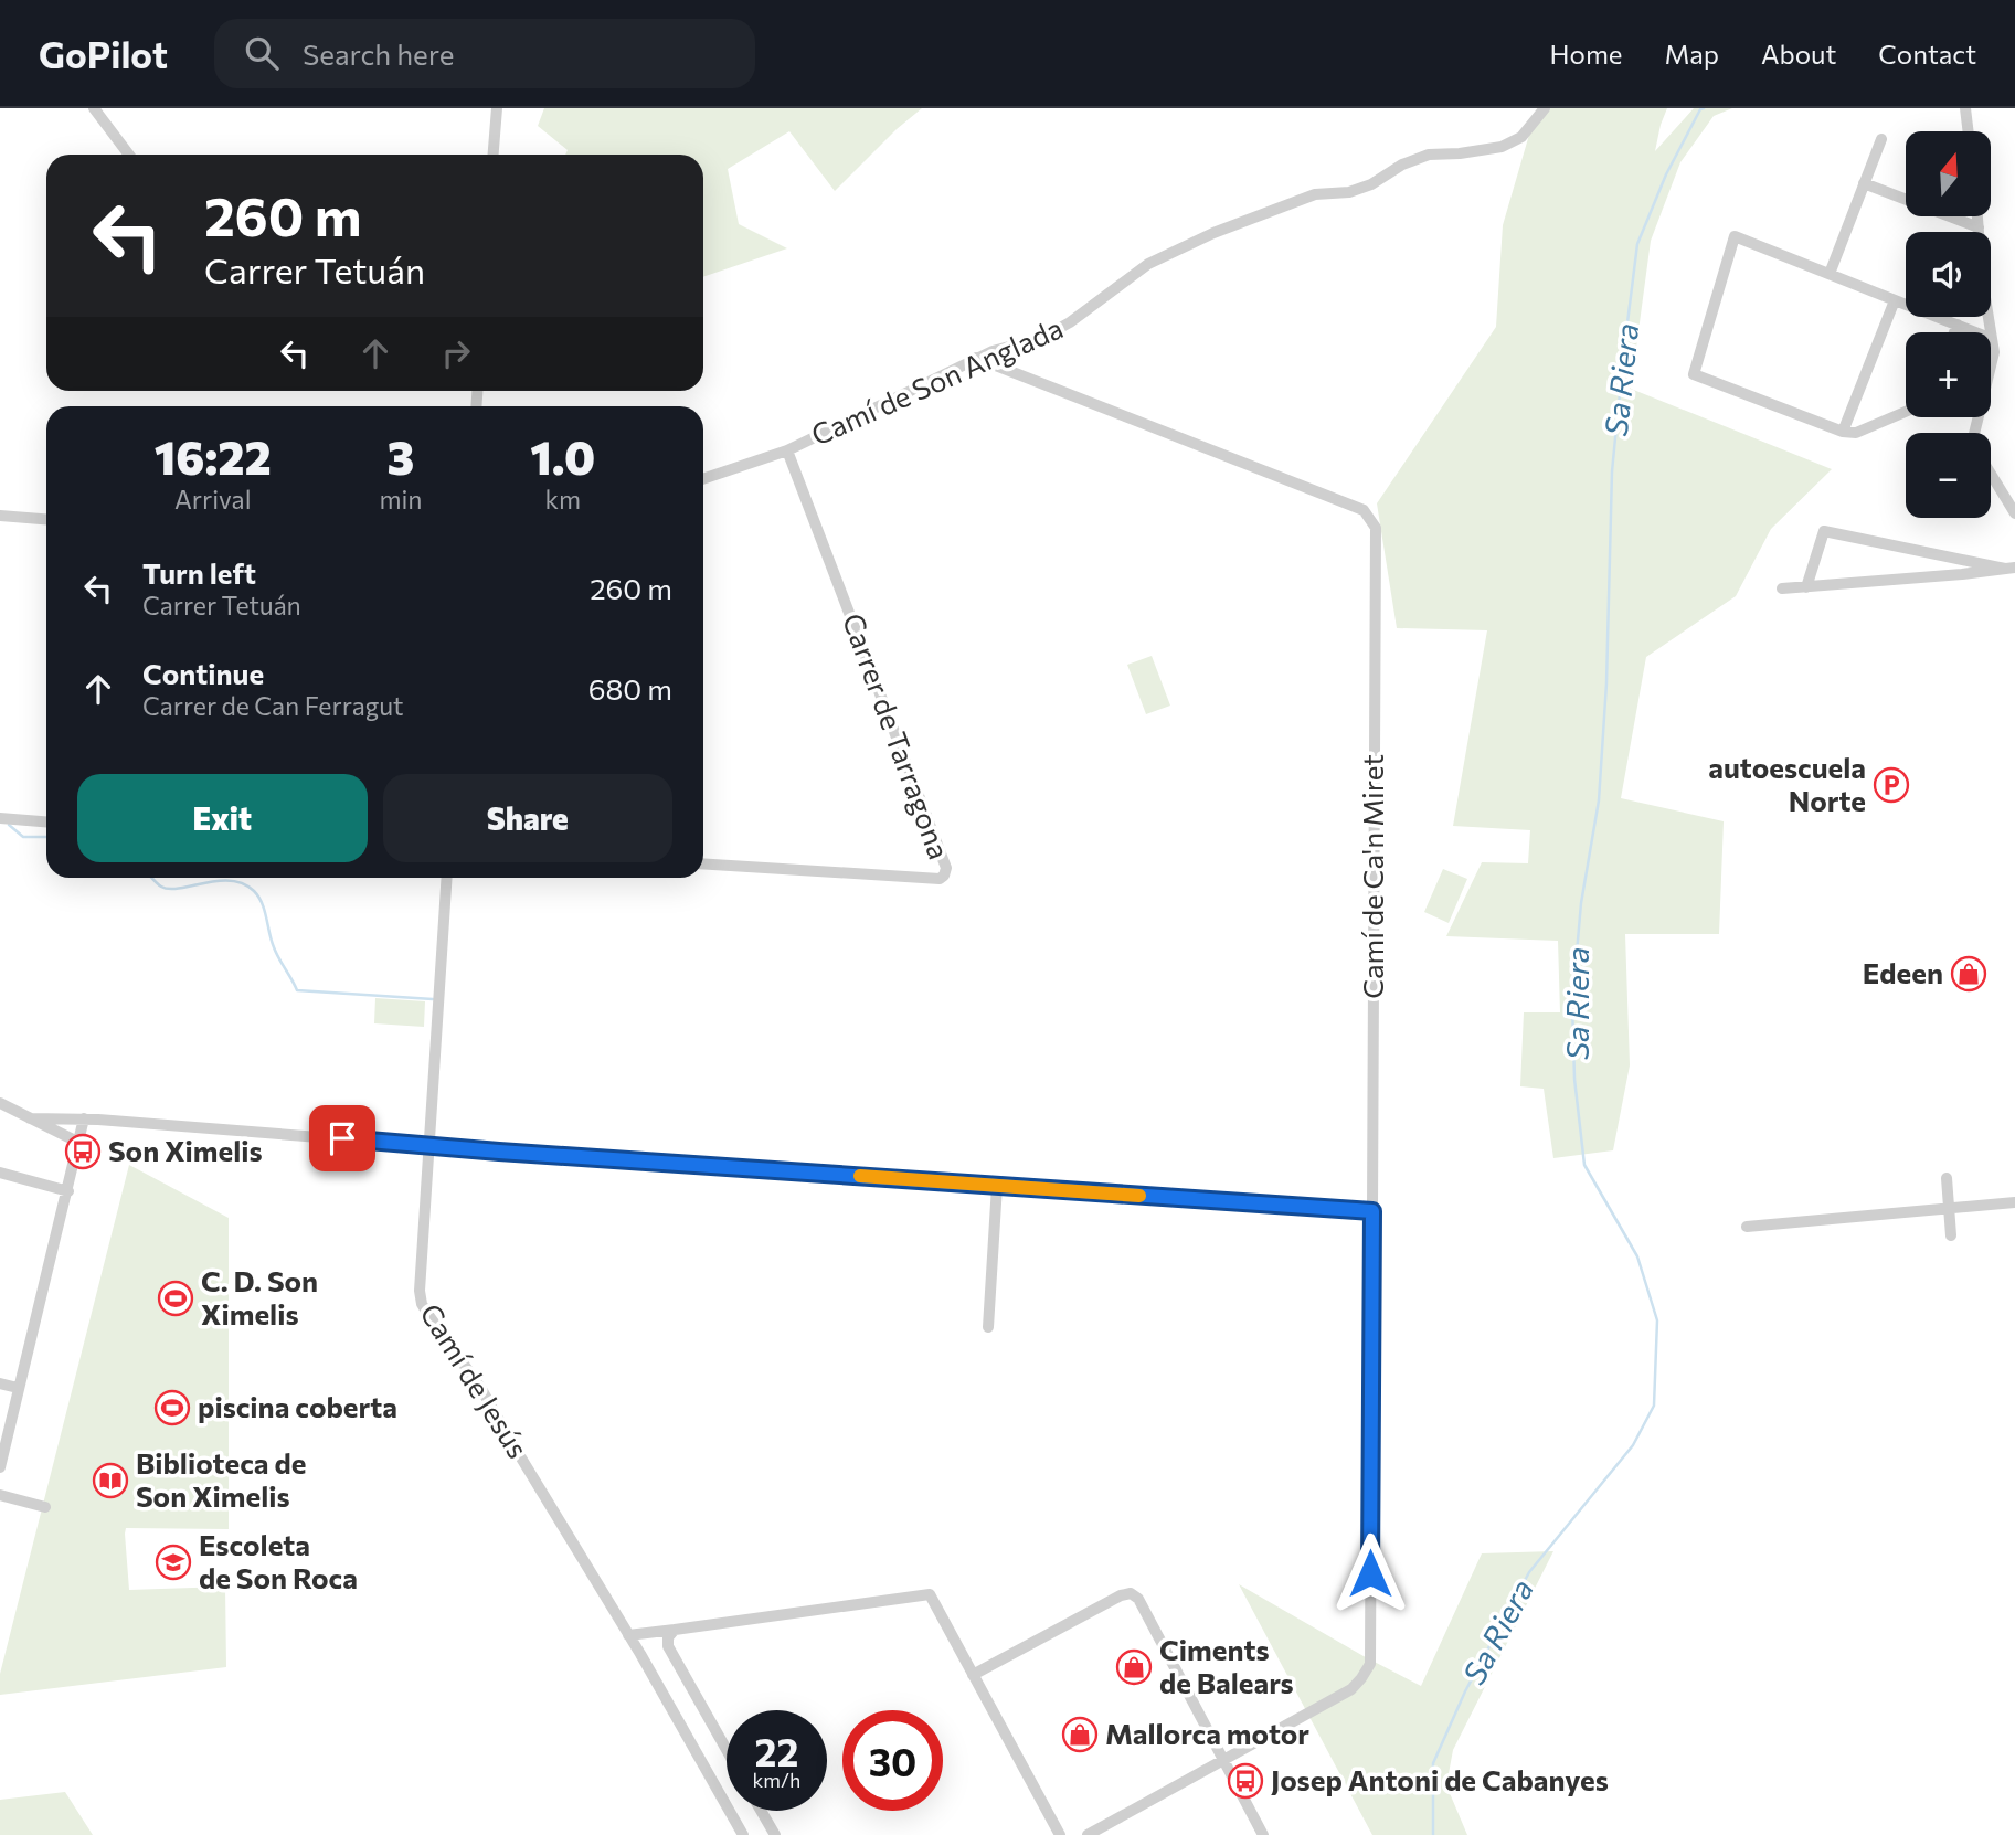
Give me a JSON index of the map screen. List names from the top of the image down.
{
  "streets": {
    "street": [
      "Camí de Son Anglada",
      "Carrer de Tarragona",
      "Camí de Ca'n Miret",
      "Camí de Jesús"
    ]
  },
  "crossings": [
    ["Camí de Son Anglada", "Carrer de Tarragona"],
    ["Camí de Son Anglada", "Camí de Ca'n Miret"]
  ],
  "water": ["Sa Riera"],
  "places": {
    "parking": ["autoescuela Norte"],
    "shop": ["Edeen", "Ciments de Balears", "Mallorca motor"],
    "bus stop": ["Son Ximelis", "Josep Antoni de Cabanyes"],
    "sports": ["C. D. Son Ximelis", "piscina coberta"],
    "library": ["Biblioteca de Son Ximelis"],
    "school or university": ["Escoleta de Son Roca"]
  },
  "north": "top",
  "page": {
    "header": "GoPilot",
    "search": "Search here",
    "nav": [
      "Home",
      "Map",
      "About",
      "Contact"
    ],
    "map_buttons": ["+", "−"],
    "turn": ["260 m", "Carrer Tetuán"],
    "eta": [
      "16:22",
      "Arrival",
      "3",
      "min",
      "1.0",
      "km"
    ],
    "list": [
      {
        "name": "Turn left",
        "note": "Carrer Tetuán",
        "value": "260 m"
      },
      {
        "name": "Continue",
        "note": "Carrer de Can Ferragut",
        "value": "680 m"
      }
    ],
    "buttons": ["Exit", "Share"],
    "speed": "22 km/h",
    "limit": "30"
  }
}
